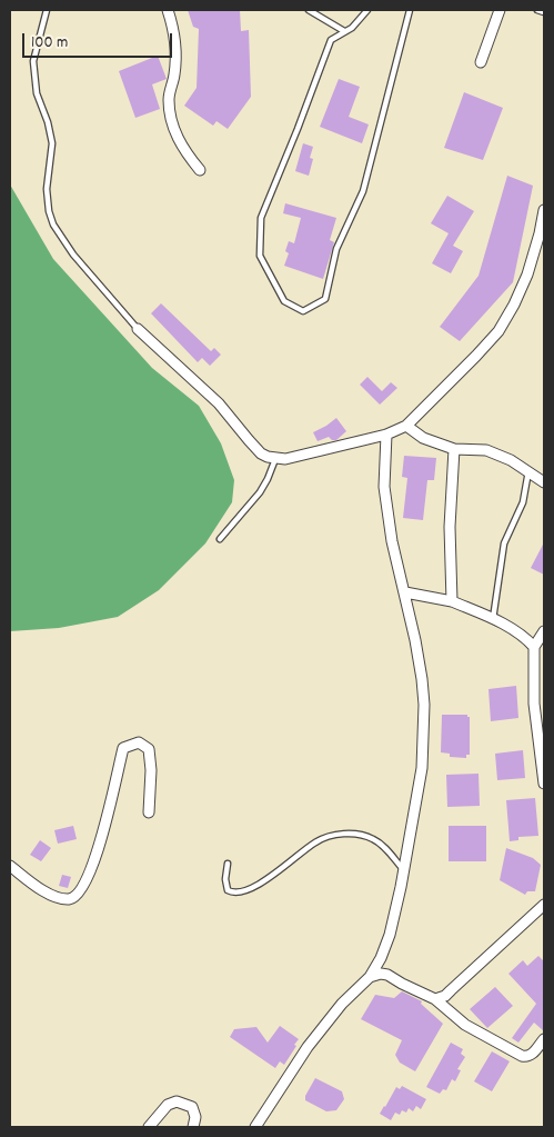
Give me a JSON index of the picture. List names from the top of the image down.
{
  "scale_bar": "100 m"
}
